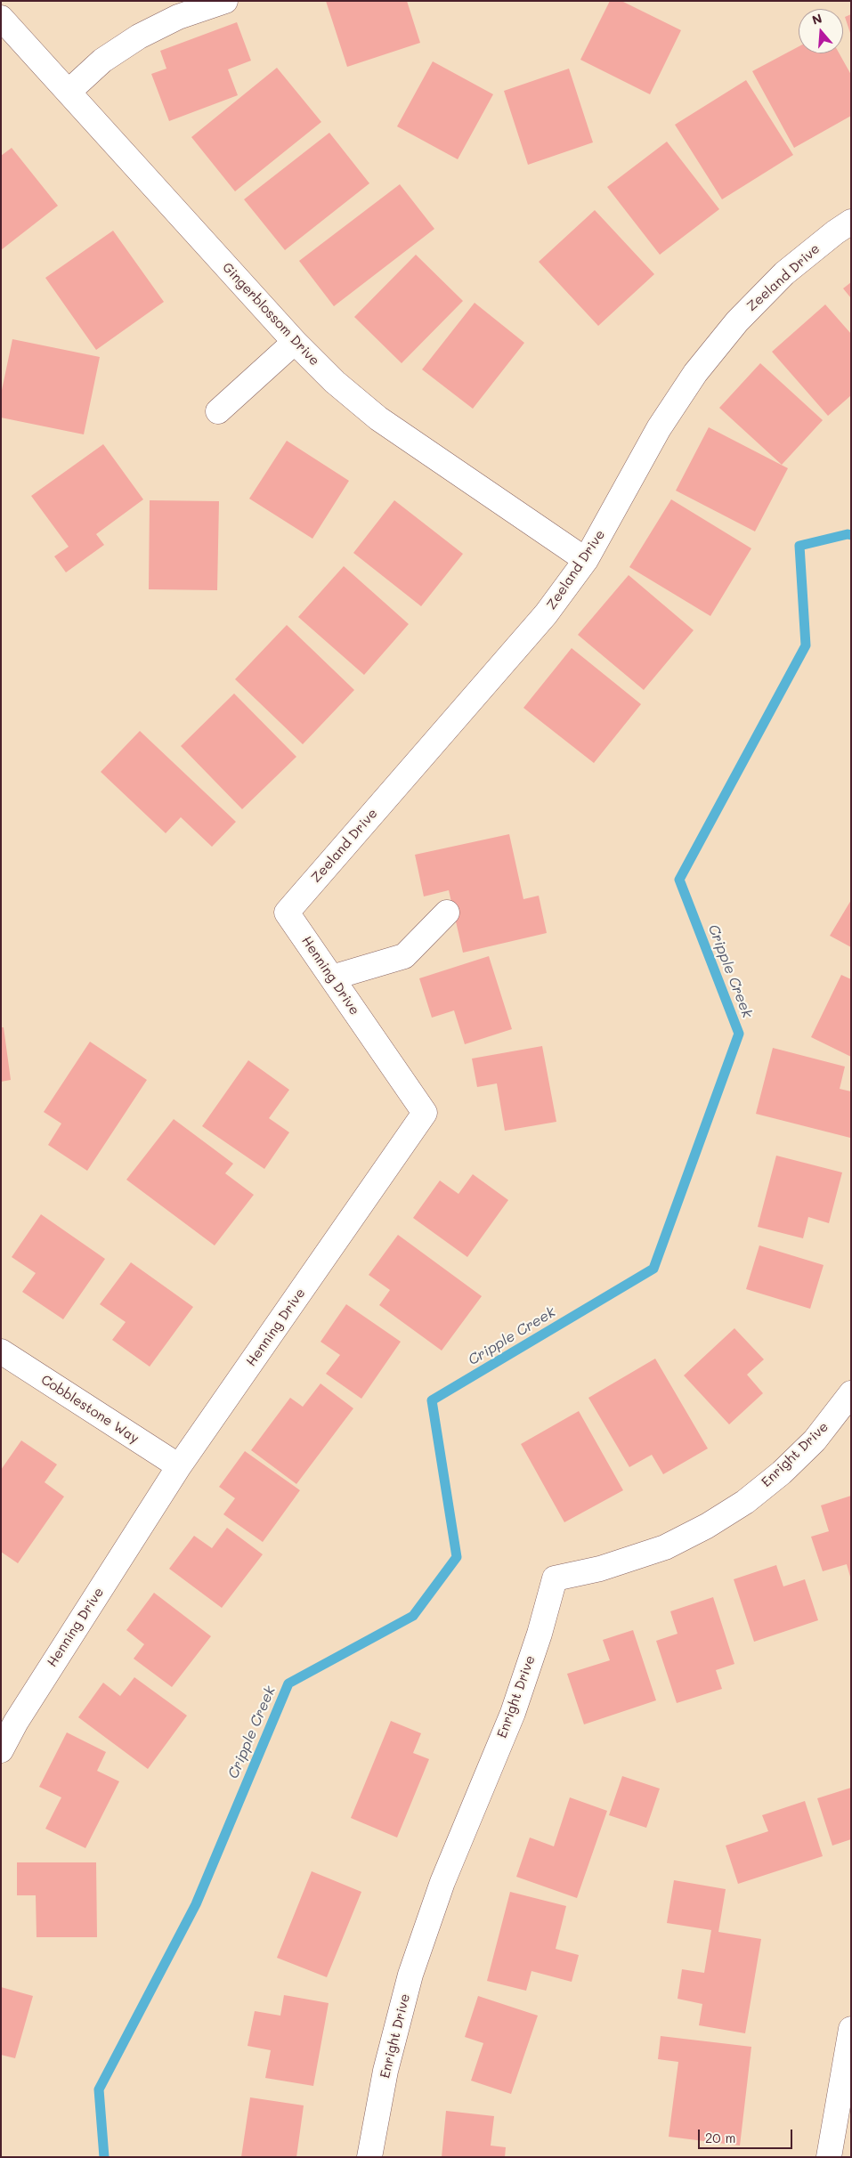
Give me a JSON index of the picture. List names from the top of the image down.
{
  "streets": {
    "street": [
      "Zeeland Drive",
      "Gingerblossom Drive",
      "Henning Drive",
      "Cobblestone Way",
      "Enright Drive"
    ]
  },
  "crossings": [
    ["Zeeland Drive", "Gingerblossom Drive"],
    ["Zeeland Drive", "Henning Drive"],
    ["Henning Drive", "Cobblestone Way"]
  ],
  "water": ["Cripple Creek"],
  "scale_bar": "20 m",
  "north": "top"
}
